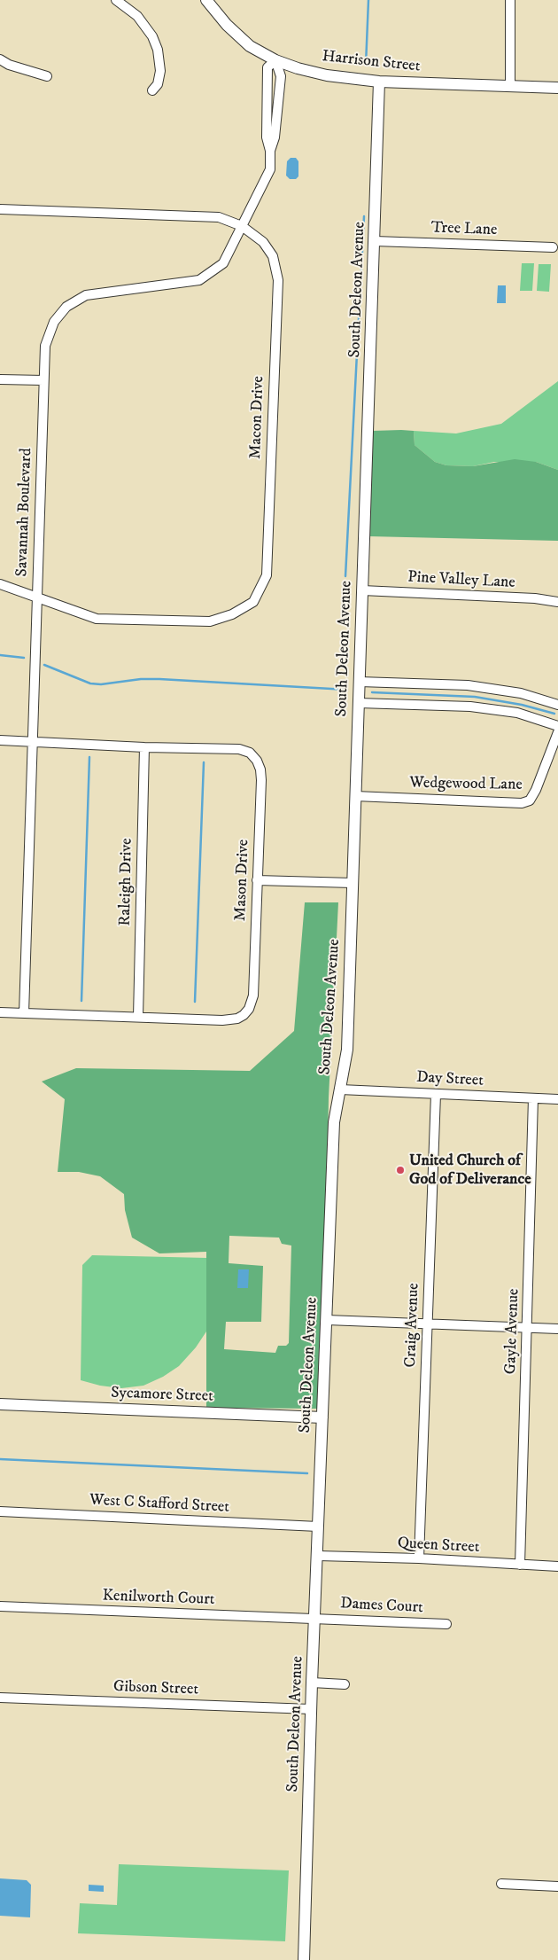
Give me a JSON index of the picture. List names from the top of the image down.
{
  "streets": {
    "street": [
      "Harrison Street",
      "Tree Lane",
      "South Deleon Avenue",
      "Macon Drive",
      "Savannah Boulevard",
      "Pine Valley Lane",
      "Wedgewood Lane",
      "Mason Drive",
      "Raleigh Drive",
      "Day Street",
      "Craig Avenue",
      "Gayle Avenue",
      "Sycamore Street",
      "West C Stafford Street",
      "Queen Street",
      "Kenilworth Court",
      "Dames Court",
      "Gibson Street"
    ]
  },
  "crossings": [
    ["Harrison Street", "South Deleon Avenue"],
    ["Tree Lane", "South Deleon Avenue"],
    ["South Deleon Avenue", "Pine Valley Lane"],
    ["South Deleon Avenue", "Wedgewood Lane"],
    ["South Deleon Avenue", "Day Street"],
    ["South Deleon Avenue", "Sycamore Street"],
    ["South Deleon Avenue", "West C Stafford Street"],
    ["South Deleon Avenue", "Queen Street"],
    ["South Deleon Avenue", "Kenilworth Court"],
    ["South Deleon Avenue", "Dames Court"],
    ["South Deleon Avenue", "Gibson Street"],
    ["Macon Drive", "Savannah Boulevard"],
    ["Savannah Boulevard", "Mason Drive"],
    ["Mason Drive", "Raleigh Drive"],
    ["Day Street", "Craig Avenue"],
    ["Day Street", "Gayle Avenue"],
    ["Craig Avenue", "Queen Street"],
    ["Gayle Avenue", "Queen Street"],
    ["Kenilworth Court", "Dames Court"]
  ],
  "places": ["United Church of God of Deliverance"]
}
